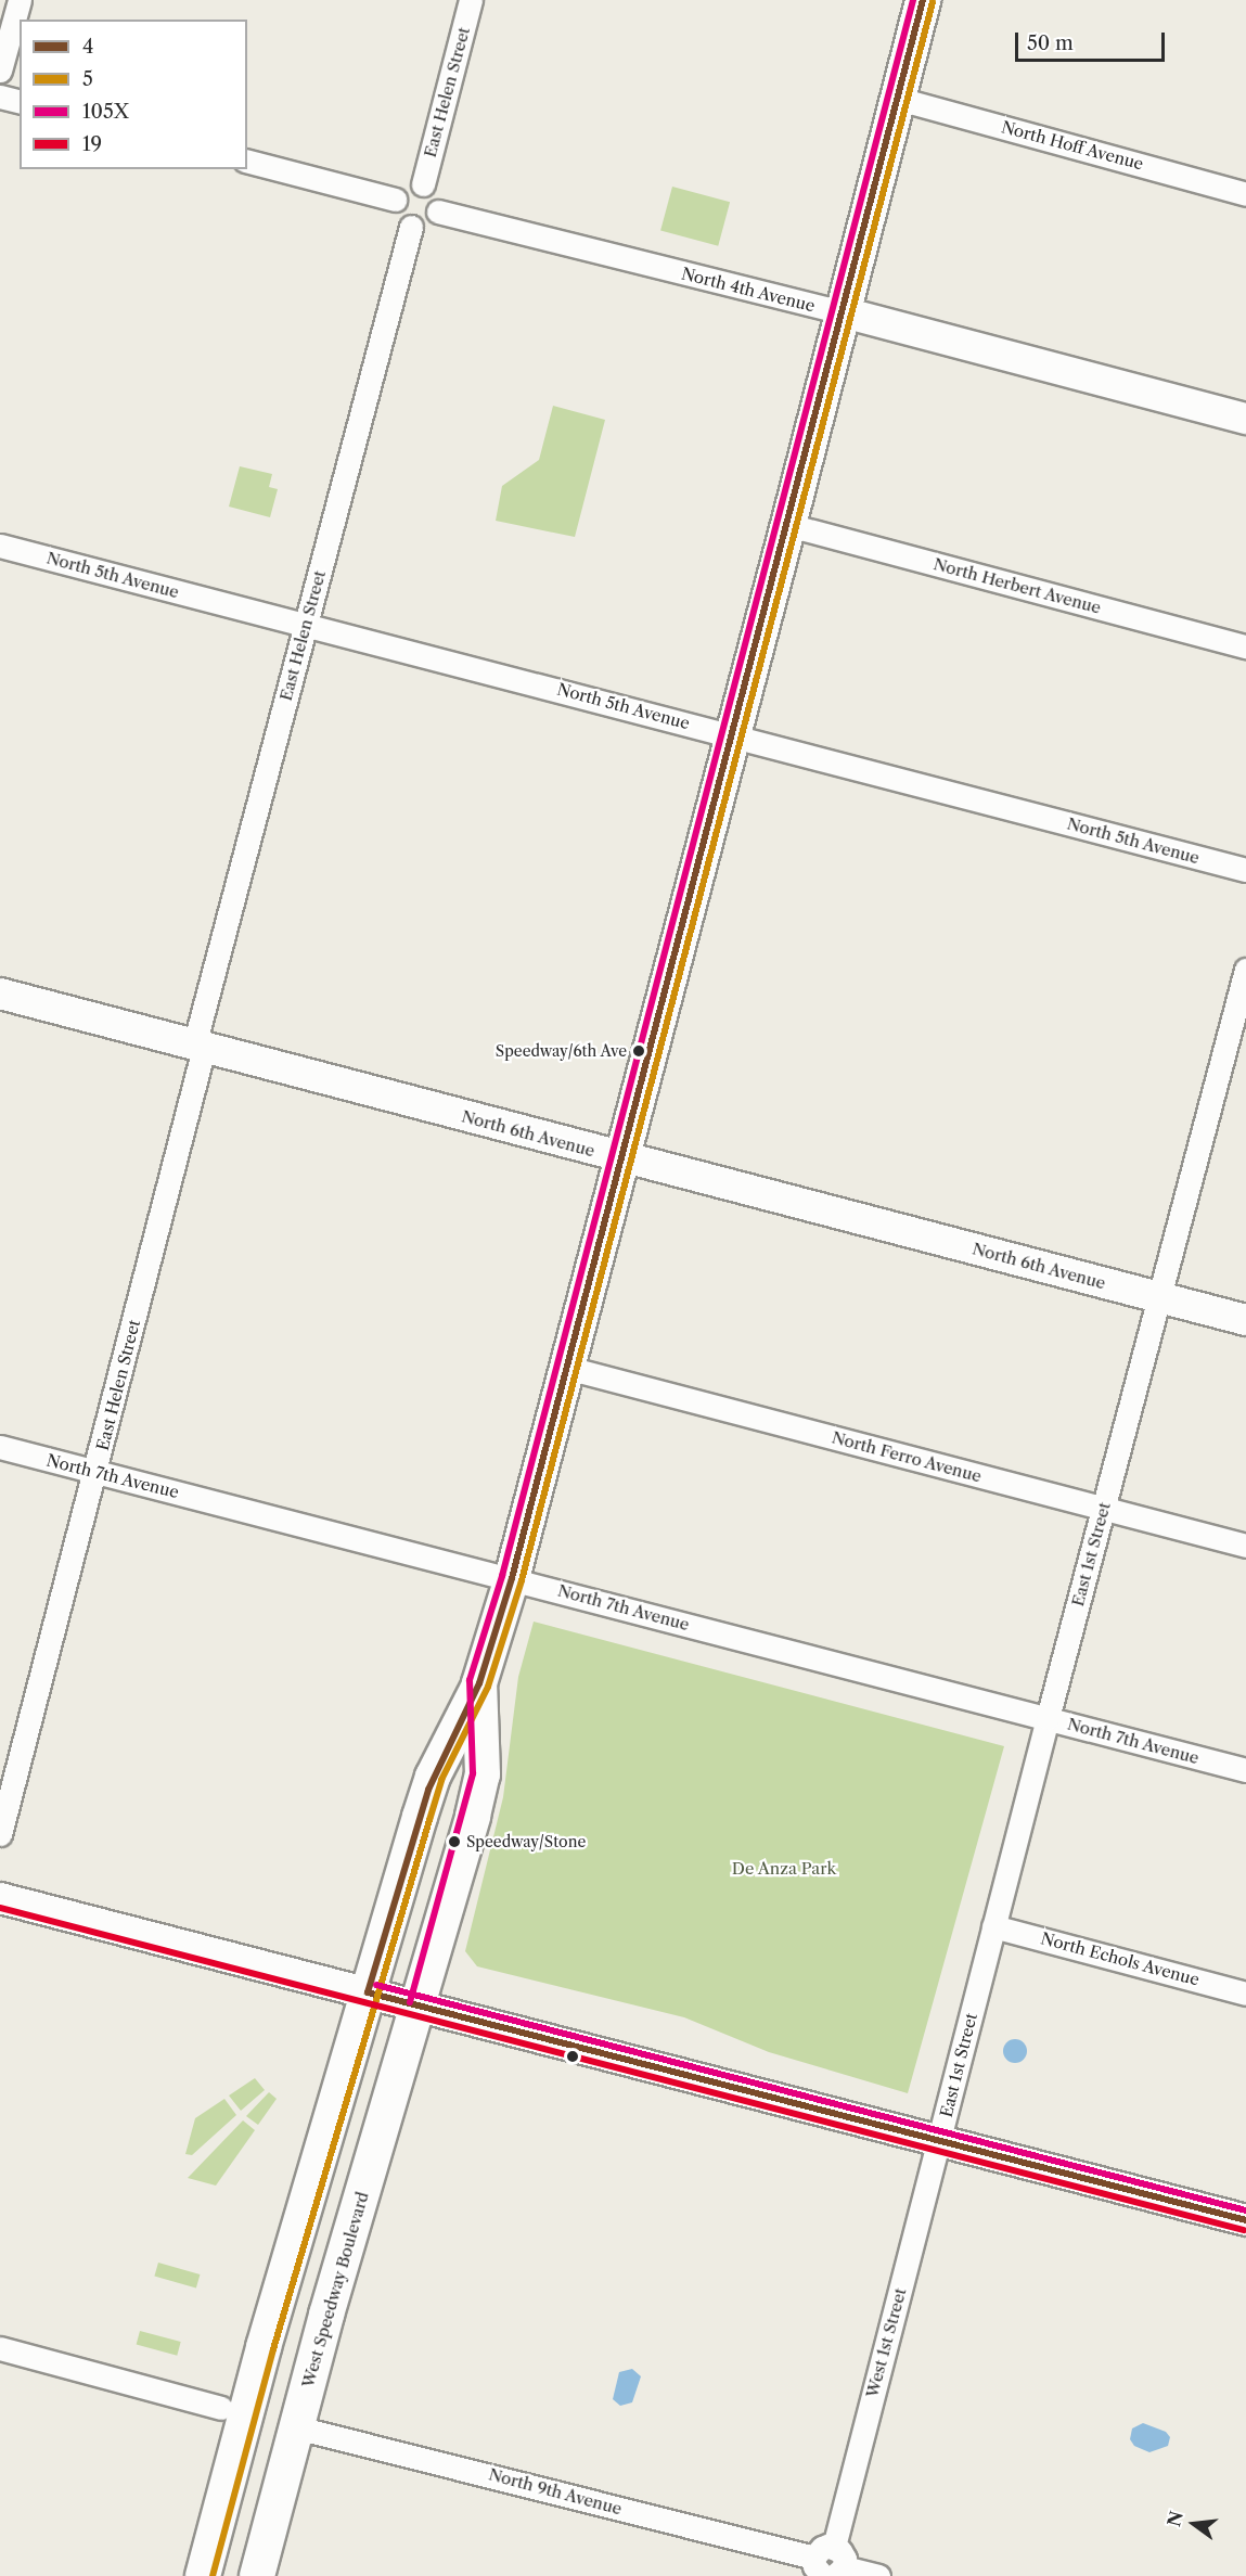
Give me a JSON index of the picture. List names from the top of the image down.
{
  "streets": {
    "main road": ["West Speedway Boulevard"],
    "street": [
      "East Helen Street",
      "North Hoff Avenue",
      "North 4th Avenue",
      "North 5th Avenue",
      "North Herbert Avenue",
      "North 6th Avenue",
      "North Ferro Avenue",
      "North 7th Avenue",
      "East 1st Street",
      "North Echols Avenue",
      "West 1st Street",
      "North 9th Avenue"
    ]
  },
  "crossings": [
    ["East Helen Street", "North 4th Avenue"],
    ["East Helen Street", "North 5th Avenue"],
    ["East Helen Street", "North 6th Avenue"],
    ["East Helen Street", "North 7th Avenue"],
    ["North 6th Avenue", "East 1st Street"],
    ["North Ferro Avenue", "East 1st Street"],
    ["North 7th Avenue", "East 1st Street"],
    ["East 1st Street", "North Echols Avenue"],
    ["East 1st Street", "West 1st Street"],
    ["West Speedway Boulevard", "North 9th Avenue"],
    ["West 1st Street", "North 9th Avenue"]
  ],
  "parks": ["De Anza Park"],
  "places": ["Speedway/6th Ave", "Speedway/Stone"],
  "lines": [
    "transit line 4",
    "transit line 105X",
    "transit line 5",
    "transit line 19"
  ],
  "legend": [
    "4",
    "5",
    "105X",
    "19"
  ],
  "scale_bar": "50 m",
  "north": "left"
}
